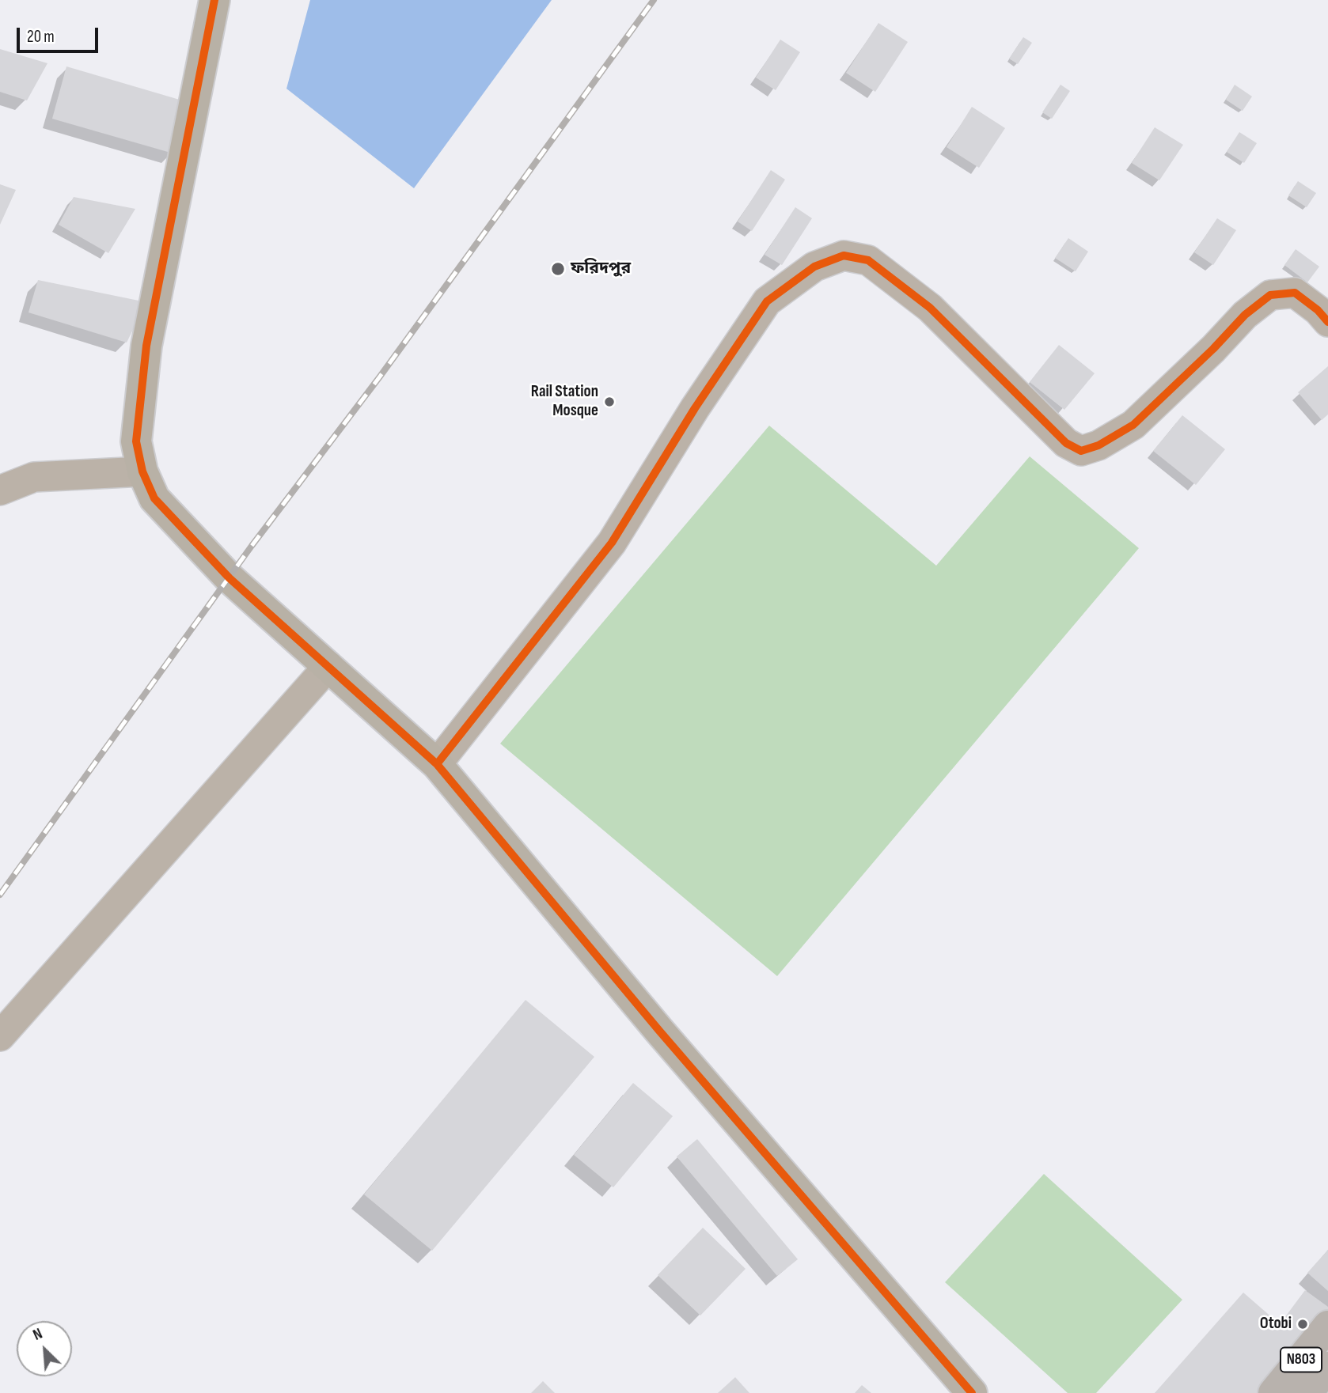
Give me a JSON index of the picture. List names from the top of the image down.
{
  "streets": {
    "highway": ["N803"]
  },
  "places": ["ফরিদপুর", "Rail Station Mosque", "Otobi"],
  "scale_bar": "20 m",
  "north": "top left"
}
